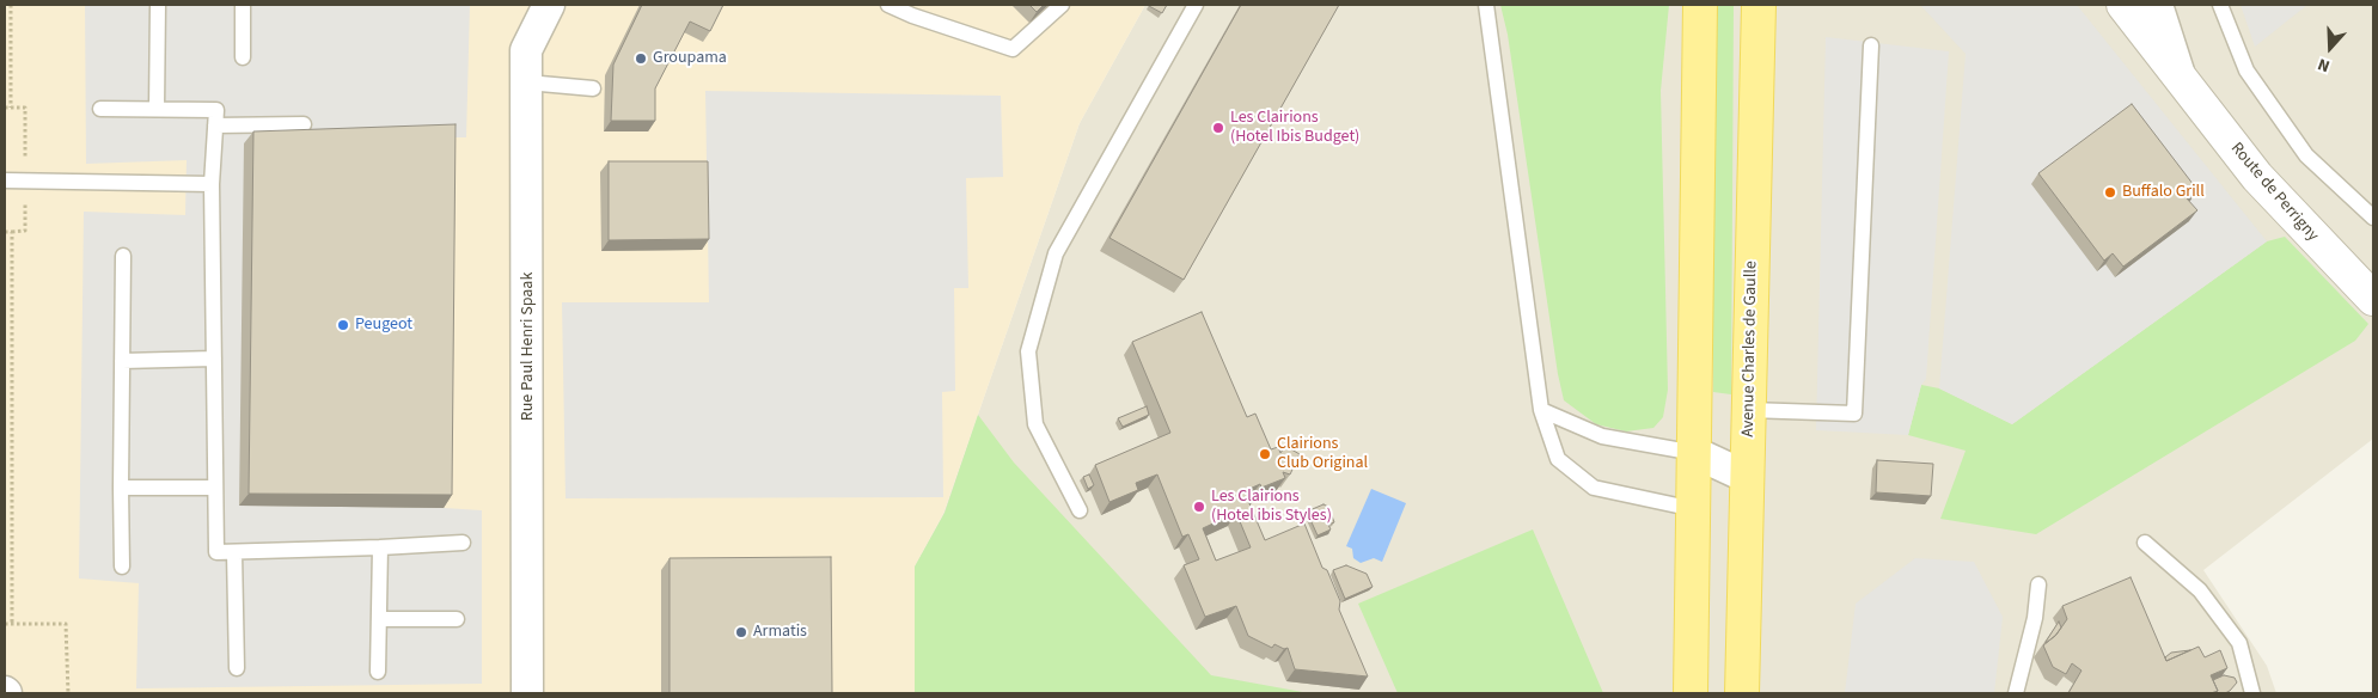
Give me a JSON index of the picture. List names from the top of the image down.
{
  "streets": {
    "main road": ["Avenue Charles de Gaulle"],
    "street": ["Route de Perrigny", "Rue Paul Henri Spaak"]
  },
  "places": [
    "Groupama",
    "Les Clairions (Hotel Ibis Budget)",
    "Buffalo Grill",
    "Peugeot",
    "Clairions Club Original",
    "Les Clairions (Hotel ibis Styles)",
    "Armatis"
  ],
  "north": "bottom"
}
